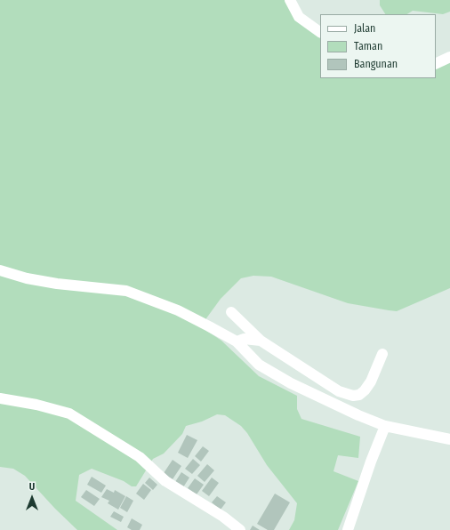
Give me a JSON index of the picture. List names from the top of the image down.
{
  "legend": ["Jalan", "Taman", "Bangunan"],
  "north": "top"
}
